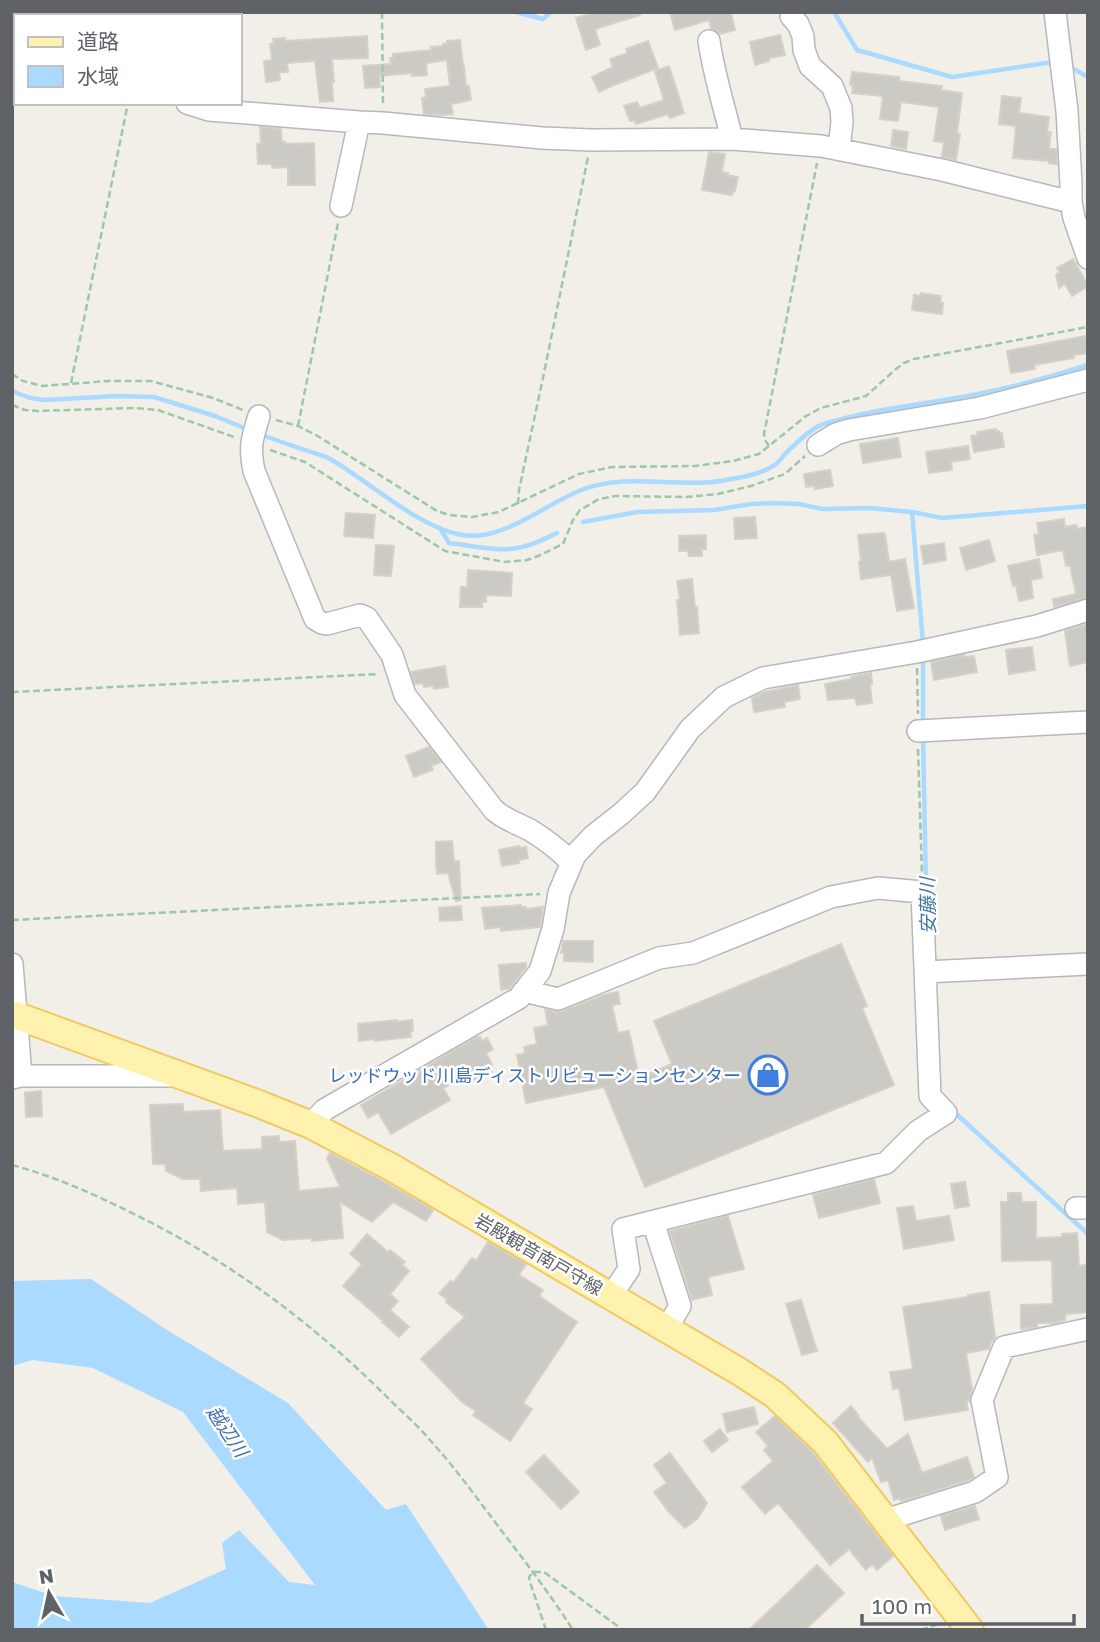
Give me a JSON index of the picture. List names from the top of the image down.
{
  "streets": {
    "main road": ["岩殿観音南戸守線"]
  },
  "water": ["安藤川", "越辺川"],
  "places": {
    "shop": ["レッドウッド川島ディストリビューションセンター"]
  },
  "legend": ["道路", "水域"],
  "scale_bar": "100 m",
  "north": "top"
}
